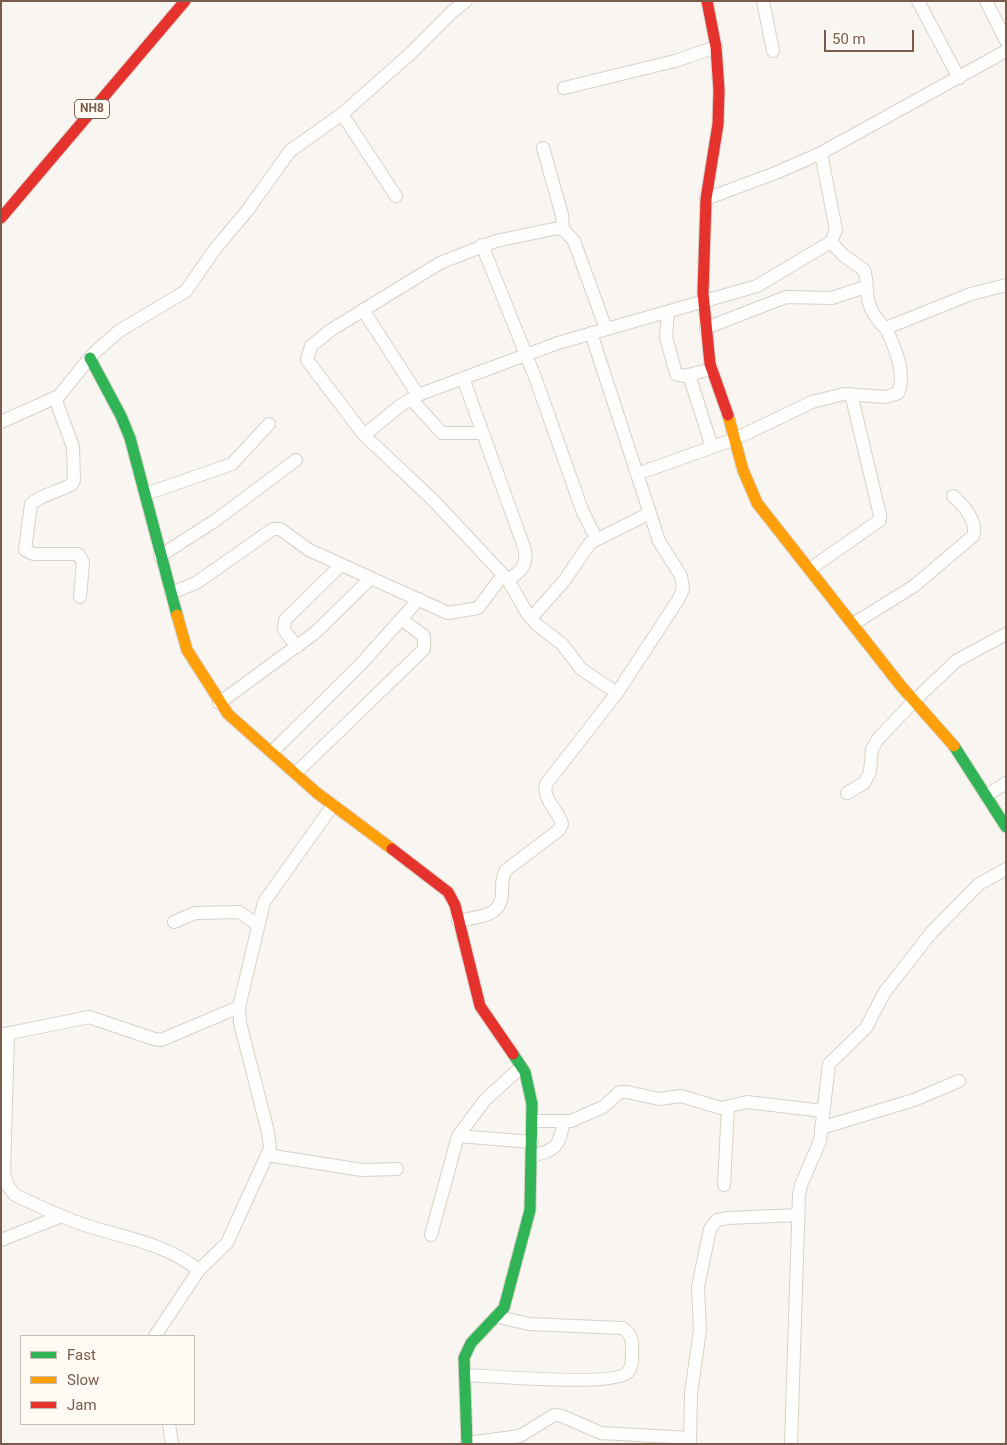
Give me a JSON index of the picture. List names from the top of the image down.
{
  "streets": {
    "main road": ["NH8"]
  },
  "legend": ["Fast", "Slow", "Jam"],
  "scale_bar": "50 m"
}
